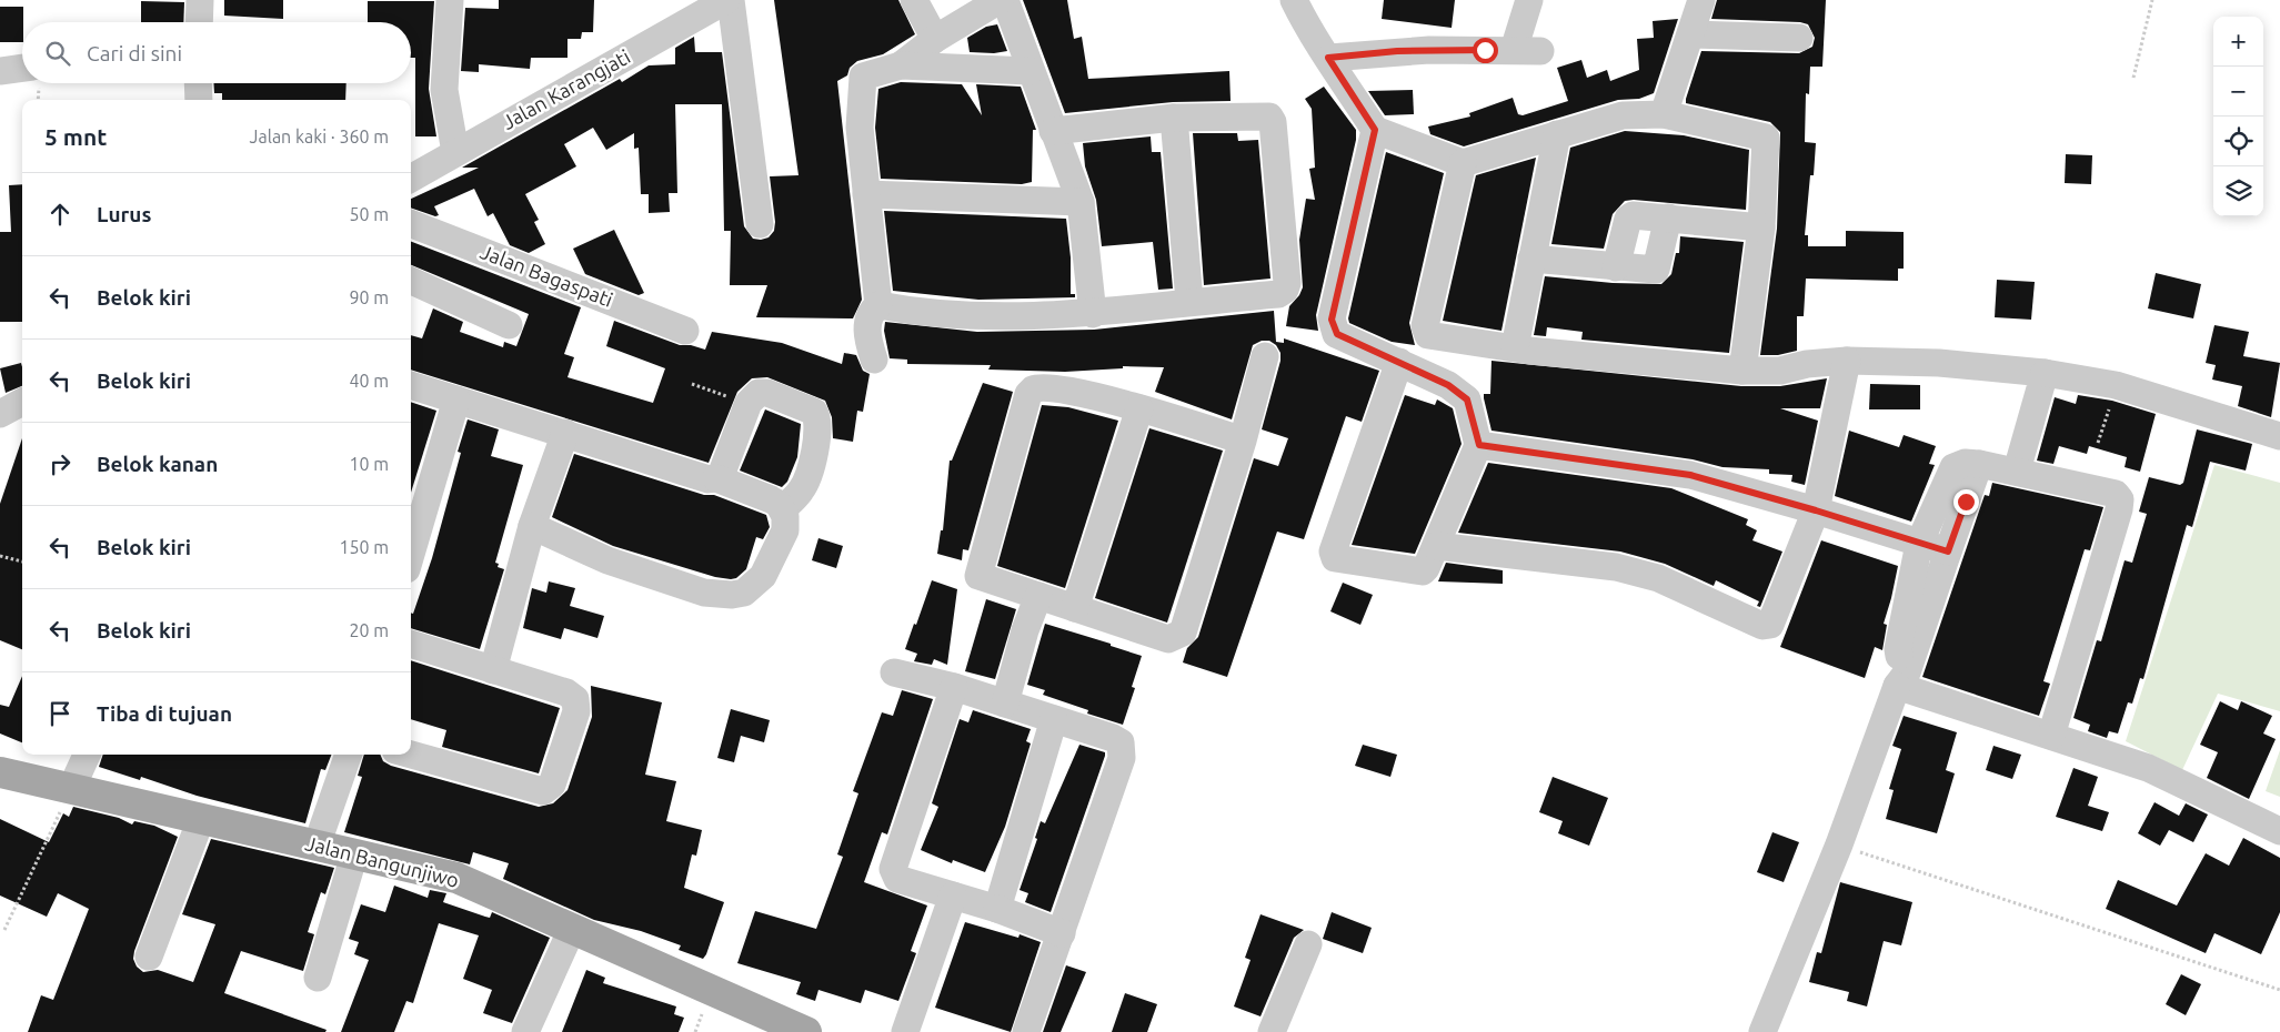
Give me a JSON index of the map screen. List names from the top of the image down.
{
  "streets": {
    "main road": ["Jalan Bangunjiwo"],
    "street": ["Jalan Karangjati", "Jalan Bagaspati"]
  },
  "page": {
    "map_buttons": ["+", "−"],
    "search": "Cari di sini",
    "heading": ["5 mnt", "Jalan kaki · 360 m"],
    "list": [
      ["Lurus", "50 m"],
      ["Belok kiri", "90 m"],
      ["Belok kiri", "40 m"],
      ["Belok kanan", "10 m"],
      ["Belok kiri", "150 m"],
      ["Belok kiri", "20 m"],
      "Tiba di tujuan"
    ]
  }
}
